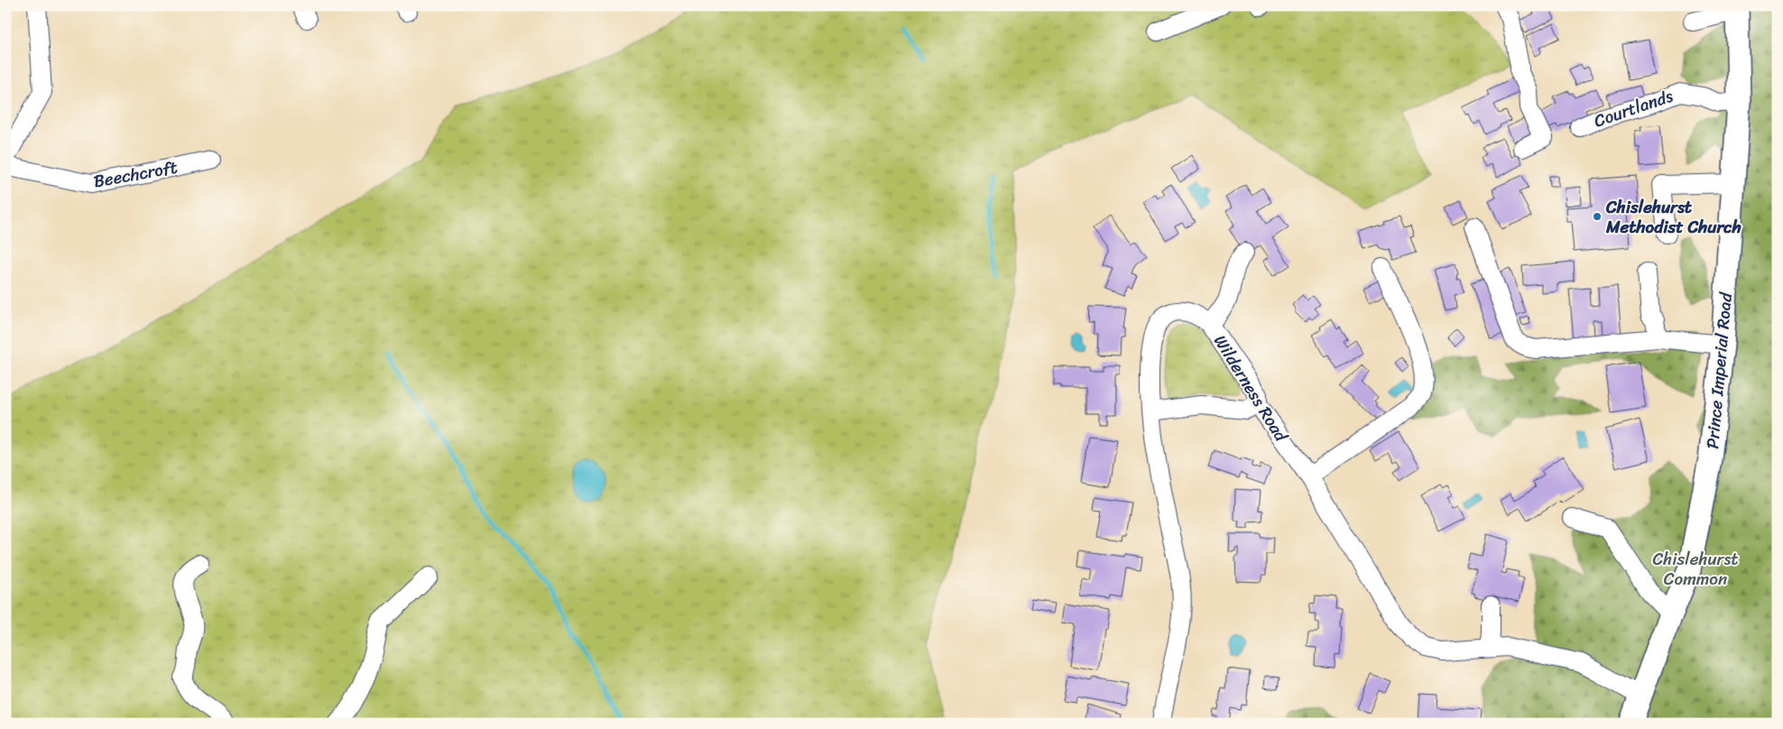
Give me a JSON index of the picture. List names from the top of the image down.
{
  "streets": {
    "main road": ["Prince Imperial Road"],
    "street": ["Courtlands", "Beechcroft", "Wilderness Road"]
  },
  "crossings": [
    ["Courtlands", "Prince Imperial Road"],
    ["Prince Imperial Road", "Wilderness Road"]
  ],
  "parks": ["Chislehurst Common"],
  "places": ["Chislehurst Methodist Church"]
}
